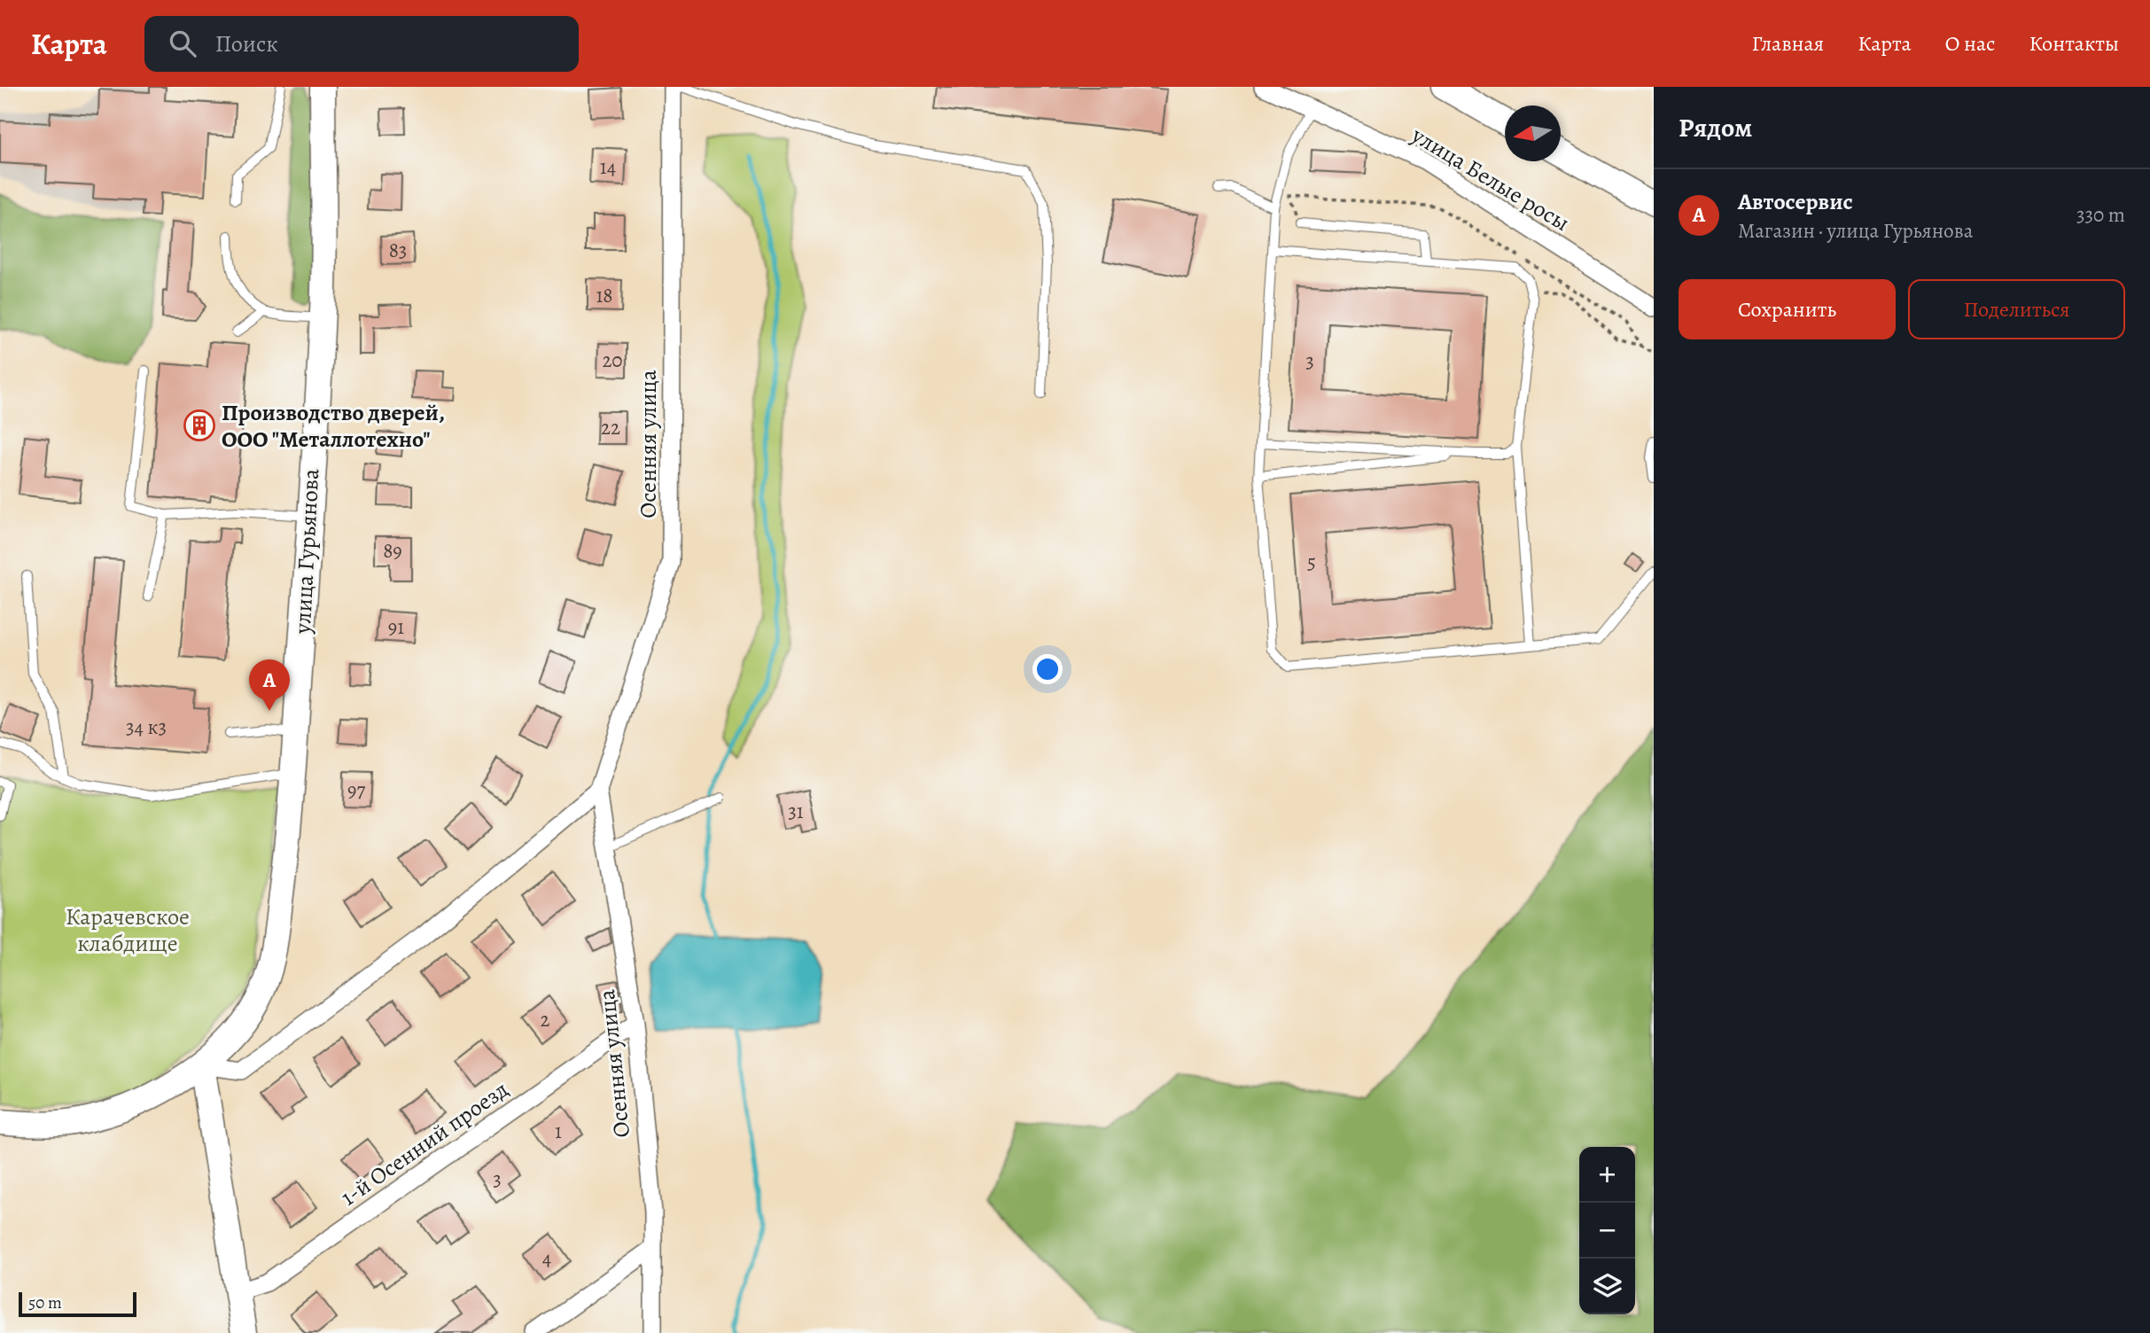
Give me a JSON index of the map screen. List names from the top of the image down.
{
  "streets": {
    "street": [
      "улица Белые росы",
      "Осенняя улица",
      "улица Гурьянова",
      "1-й Осенний проезд"
    ]
  },
  "crossings": [
    ["Осенняя улица", "1-й Осенний проезд"]
  ],
  "parks": ["Карачевское клабдище"],
  "places": {
    "building": ["Производство дверей, ООО \"Металлотехно\""]
  },
  "house_numbers": [
    "14",
    "83",
    "18",
    "20",
    "3",
    "22",
    "89",
    "5",
    "91",
    "34 к3",
    "97",
    "31",
    "2",
    "1",
    "3",
    "4"
  ],
  "scale_bar": "50 m",
  "north": "left",
  "page": {
    "header": "Карта",
    "search": "Поиск",
    "nav": [
      "Главная",
      "Карта",
      "О нас",
      "Контакты"
    ],
    "heading": "Рядом",
    "list": [
      {
        "mark": "A",
        "name": "Автосервис",
        "note": "Магазин · улица Гурьянова",
        "value": "330 m"
      }
    ],
    "buttons": ["Сохранить", "Поделиться"],
    "pins": "A",
    "map_buttons": ["+", "−"],
    "scale": "50 m"
  }
}
